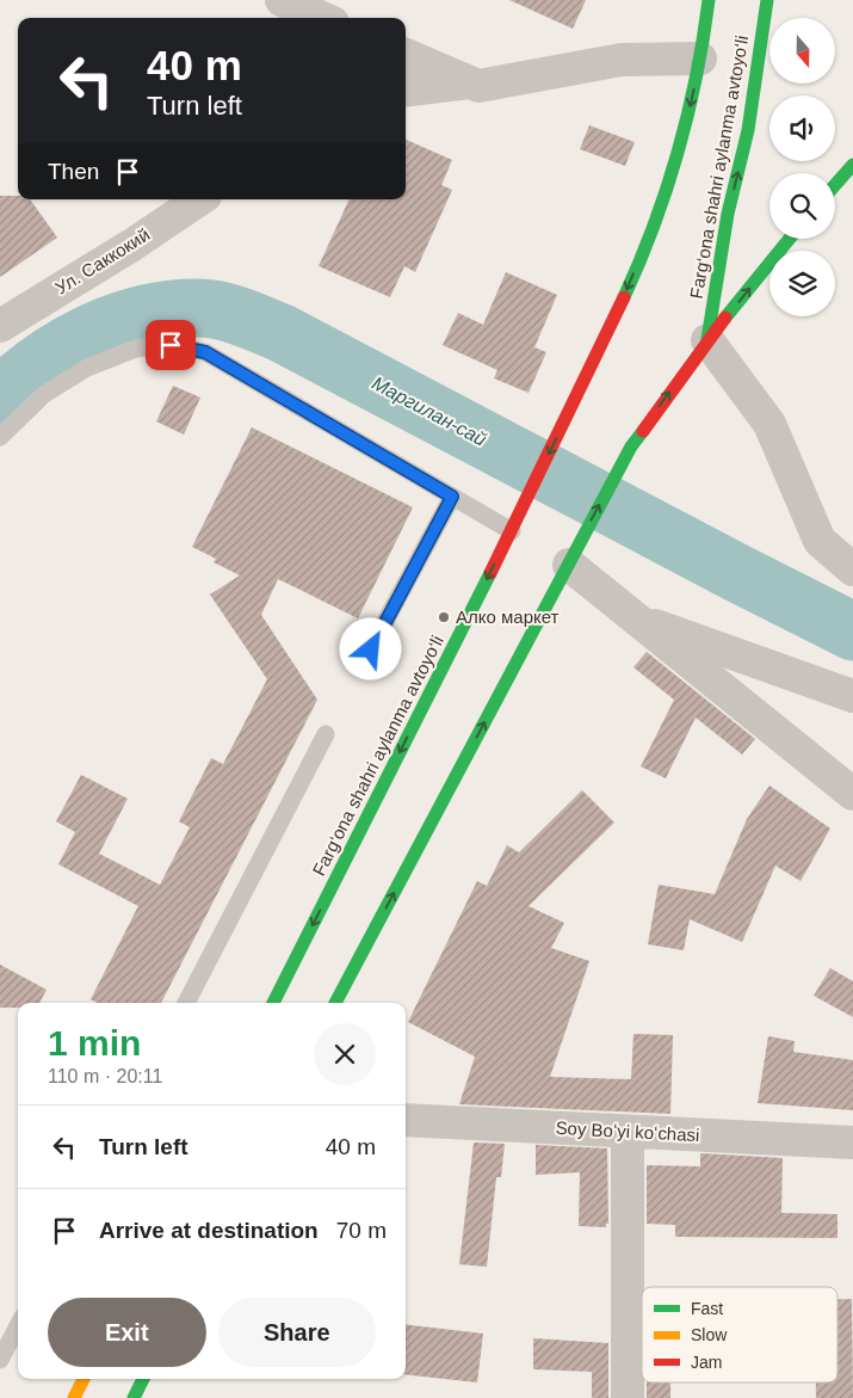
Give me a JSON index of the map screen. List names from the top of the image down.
{
  "streets": {
    "highway": ["Farg‘ona shahri aylanma avtoyo‘li"],
    "street": ["Ул. Саккокий", "Soy Boʻyi koʻchasi"]
  },
  "water": ["Маргилан-сай"],
  "places": ["Алко маркет"],
  "legend": ["Fast", "Slow", "Jam"],
  "north": "bottom",
  "page": {
    "turn": ["40 m", "Turn left"],
    "then": "Then",
    "heading": ["1 min", "110 m · 20:11"],
    "list": [
      {
        "name": "Turn left",
        "value": "40 m"
      },
      {
        "name": "Arrive at destination",
        "value": "70 m"
      }
    ],
    "buttons": ["Exit", "Share"]
  }
}
